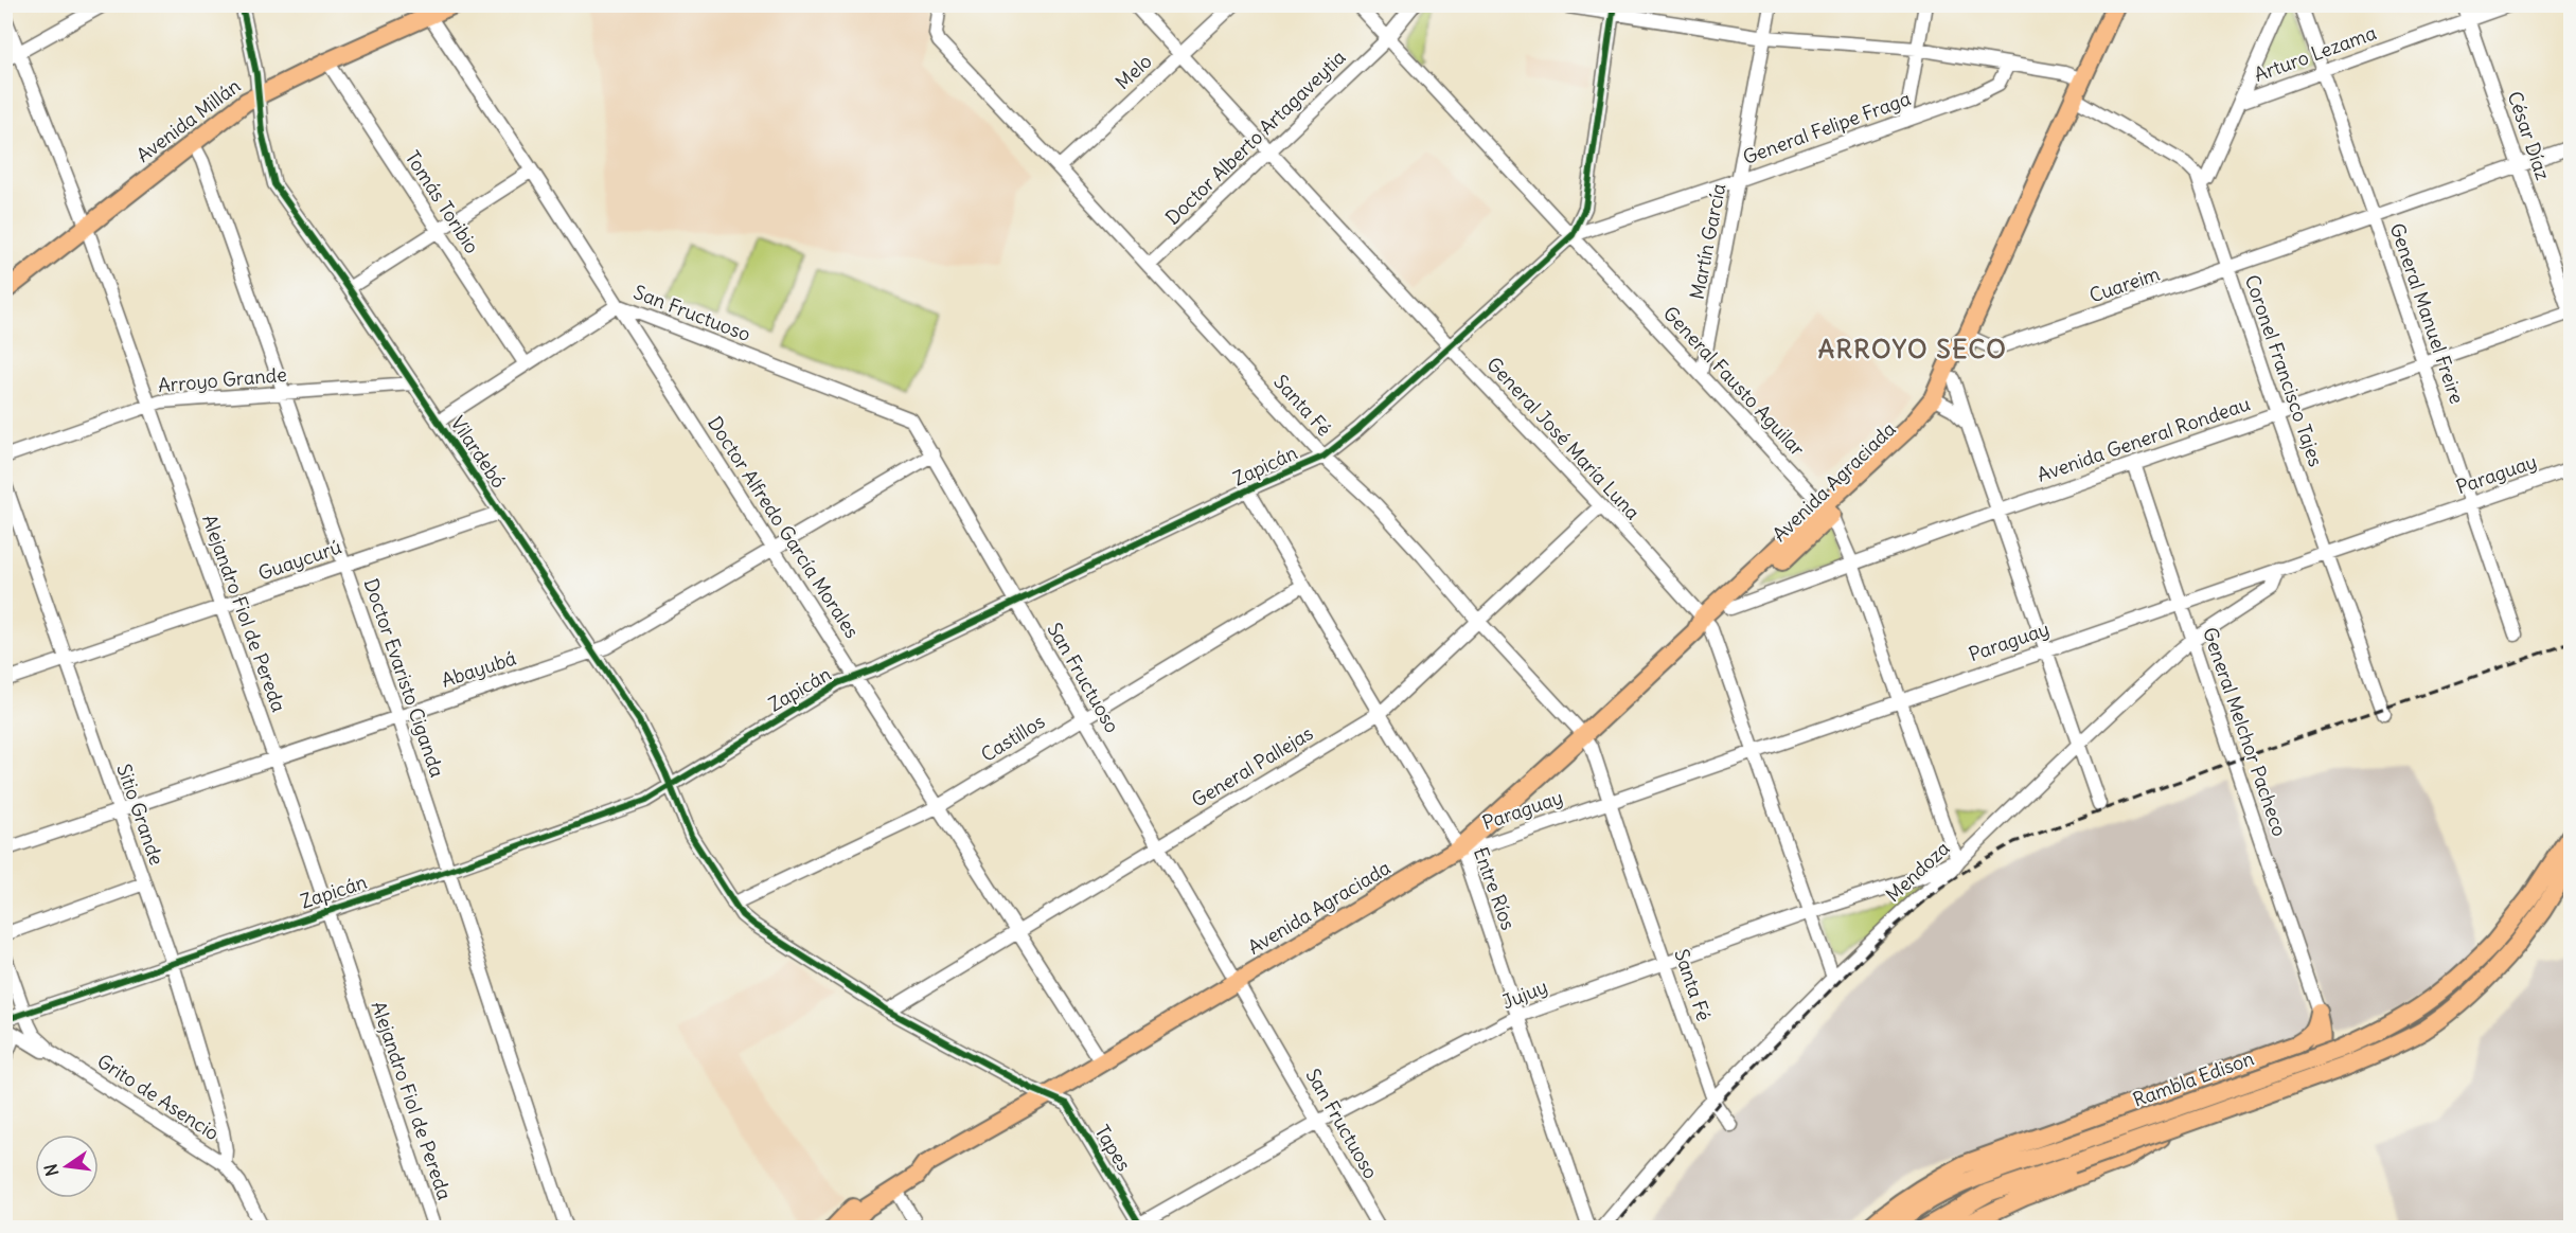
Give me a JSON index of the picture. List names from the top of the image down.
{
  "streets": {
    "main road": ["Avenida Millán", "Avenida Agraciada", "Rambla Edison"],
    "street": [
      "Arturo Lezama",
      "Melo",
      "General Felipe Fraga",
      "César Díaz",
      "Doctor Alberto Artagaveytia",
      "Tomás Toribio",
      "Martín García",
      "Cuareim",
      "San Fructuoso",
      "General Manuel Freire",
      "Coronel Francisco Tajes",
      "Arroyo Grande",
      "General Fausto Aguilar",
      "Santa Fé",
      "General José María Luna",
      "Avenida General Rondeau",
      "Vilardebó",
      "Zapicán",
      "Paraguay",
      "Doctor Alfredo García Morales",
      "Guaycurú",
      "Alejandro Fiol de Pereda",
      "Abayubá",
      "Doctor Evaristo Ciganda",
      "General Melchor Pacheco",
      "Castillos",
      "General Pallejas",
      "Sitio Grande",
      "Mendoza",
      "Entre Ríos",
      "Jujuy",
      "Grito de Asencio",
      "Tapes"
    ]
  },
  "crossings": [
    ["Arturo Lezama", "César Díaz"],
    ["Arturo Lezama", "General Manuel Freire"],
    ["Melo", "Santa Fé"],
    ["Melo", "General José María Luna"],
    ["Avenida Millán", "Tomás Toribio"],
    ["Avenida Millán", "Vilardebó"],
    ["Avenida Millán", "Doctor Alfredo García Morales"],
    ["Avenida Millán", "Alejandro Fiol de Pereda"],
    ["Avenida Millán", "Doctor Evaristo Ciganda"],
    ["General Felipe Fraga", "Martín García"],
    ["General Felipe Fraga", "General Fausto Aguilar"],
    ["General Felipe Fraga", "Zapicán"],
    ["César Díaz", "Cuareim"],
    ["César Díaz", "Avenida General Rondeau"],
    ["Doctor Alberto Artagaveytia", "General Fausto Aguilar"],
    ["Doctor Alberto Artagaveytia", "Santa Fé"],
    ["Doctor Alberto Artagaveytia", "General José María Luna"],
    ["Martín García", "General Fausto Aguilar"],
    ["Cuareim", "General Manuel Freire"],
    ["Cuareim", "Coronel Francisco Tajes"],
    ["Cuareim", "Avenida Agraciada"],
    ["San Fructuoso", "Zapicán"],
    ["San Fructuoso", "Avenida Agraciada"],
    ["San Fructuoso", "Doctor Alfredo García Morales"],
    ["San Fructuoso", "Abayubá"],
    ["San Fructuoso", "Castillos"],
    ["San Fructuoso", "General Pallejas"],
    ["San Fructuoso", "Jujuy"],
    ["General Manuel Freire", "Avenida General Rondeau"],
    ["General Manuel Freire", "Paraguay"],
    ["Coronel Francisco Tajes", "Avenida General Rondeau"],
    ["Coronel Francisco Tajes", "Paraguay"],
    ["Coronel Francisco Tajes", "Avenida Agraciada"],
    ["Arroyo Grande", "Vilardebó"],
    ["Arroyo Grande", "Alejandro Fiol de Pereda"],
    ["Arroyo Grande", "Doctor Evaristo Ciganda"],
    ["General Fausto Aguilar", "Avenida General Rondeau"],
    ["General Fausto Aguilar", "Zapicán"],
    ["General Fausto Aguilar", "Paraguay"],
    ["General Fausto Aguilar", "Avenida Agraciada"],
    ["General Fausto Aguilar", "Mendoza"],
    ["General Fausto Aguilar", "Jujuy"],
    ["Santa Fé", "Zapicán"],
    ["Santa Fé", "Paraguay"],
    ["Santa Fé", "Avenida Agraciada"],
    ["Santa Fé", "General Pallejas"],
    ["Santa Fé", "Mendoza"],
    ["Santa Fé", "Jujuy"],
    ["General José María Luna", "Zapicán"],
    ["General José María Luna", "Paraguay"],
    ["General José María Luna", "Avenida Agraciada"],
    ["General José María Luna", "General Pallejas"],
    ["General José María Luna", "Mendoza"],
    ["General José María Luna", "Jujuy"],
    ["Avenida General Rondeau", "Avenida Agraciada"],
    ["Avenida General Rondeau", "General Melchor Pacheco"],
    ["Vilardebó", "Zapicán"],
    ["Vilardebó", "Guaycurú"],
    ["Vilardebó", "Abayubá"],
    ["Vilardebó", "Castillos"],
    ["Vilardebó", "General Pallejas"],
    ["Vilardebó", "Tapes"],
    ["Zapicán", "Doctor Alfredo García Morales"],
    ["Zapicán", "Alejandro Fiol de Pereda"],
    ["Zapicán", "Doctor Evaristo Ciganda"],
    ["Zapicán", "Sitio Grande"],
    ["Zapicán", "Entre Ríos"],
    ["Paraguay", "Avenida Agraciada"],
    ["Paraguay", "General Melchor Pacheco"],
    ["Paraguay", "Mendoza"],
    ["Paraguay", "Entre Ríos"],
    ["Avenida Agraciada", "Doctor Alfredo García Morales"],
    ["Avenida Agraciada", "Entre Ríos"],
    ["Avenida Agraciada", "Tapes"],
    ["Doctor Alfredo García Morales", "Abayubá"],
    ["Doctor Alfredo García Morales", "Castillos"],
    ["Doctor Alfredo García Morales", "General Pallejas"],
    ["Guaycurú", "Alejandro Fiol de Pereda"],
    ["Guaycurú", "Doctor Evaristo Ciganda"],
    ["Guaycurú", "Sitio Grande"],
    ["Alejandro Fiol de Pereda", "Abayubá"],
    ["Abayubá", "Doctor Evaristo Ciganda"],
    ["Abayubá", "Sitio Grande"],
    ["General Melchor Pacheco", "Mendoza"],
    ["Castillos", "Entre Ríos"],
    ["General Pallejas", "Entre Ríos"],
    ["General Pallejas", "Tapes"],
    ["Sitio Grande", "Grito de Asencio"],
    ["Mendoza", "Jujuy"],
    ["Entre Ríos", "Jujuy"],
    ["Jujuy", "Tapes"]
  ],
  "districts": ["ARROYO SECO"],
  "north": "left"
}
